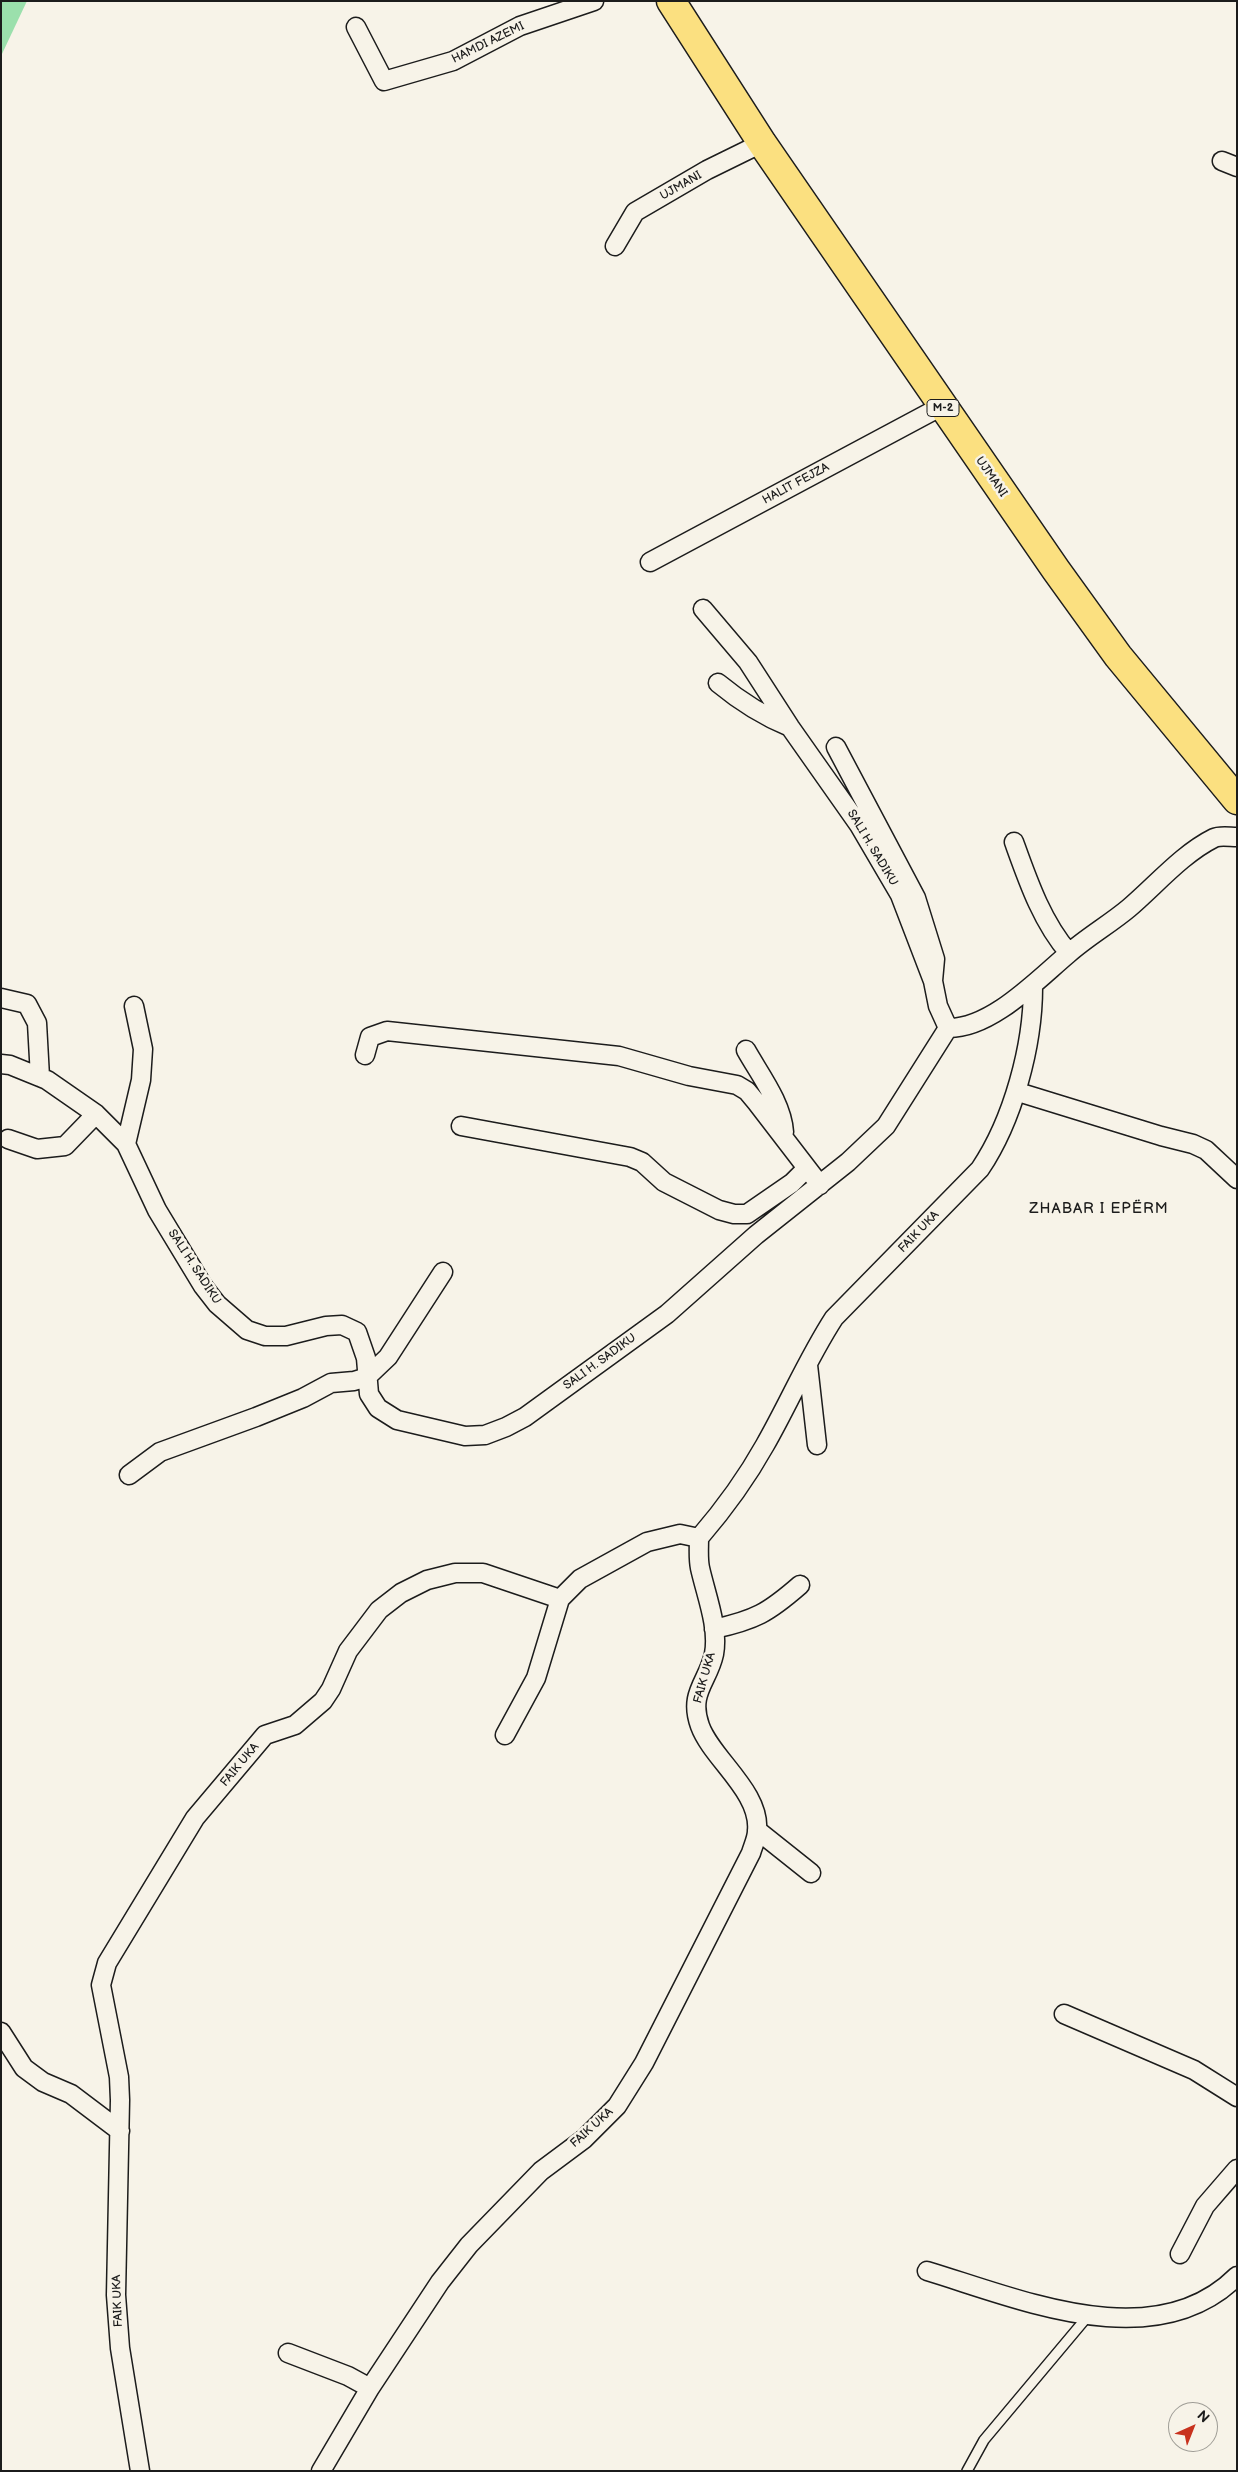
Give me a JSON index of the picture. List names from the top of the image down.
{
  "streets": {
    "main road": ["UJMANI", "M-2"],
    "street": [
      "HAMDI AZEMI",
      "HALIT FEJZA",
      "SALI H. SADIKU",
      "FAIK UKA"
    ]
  },
  "crossings": [
    ["UJMANI", "HALIT FEJZA"]
  ],
  "districts": ["ZHABAR I EPËRM"],
  "north": "top right"
}
